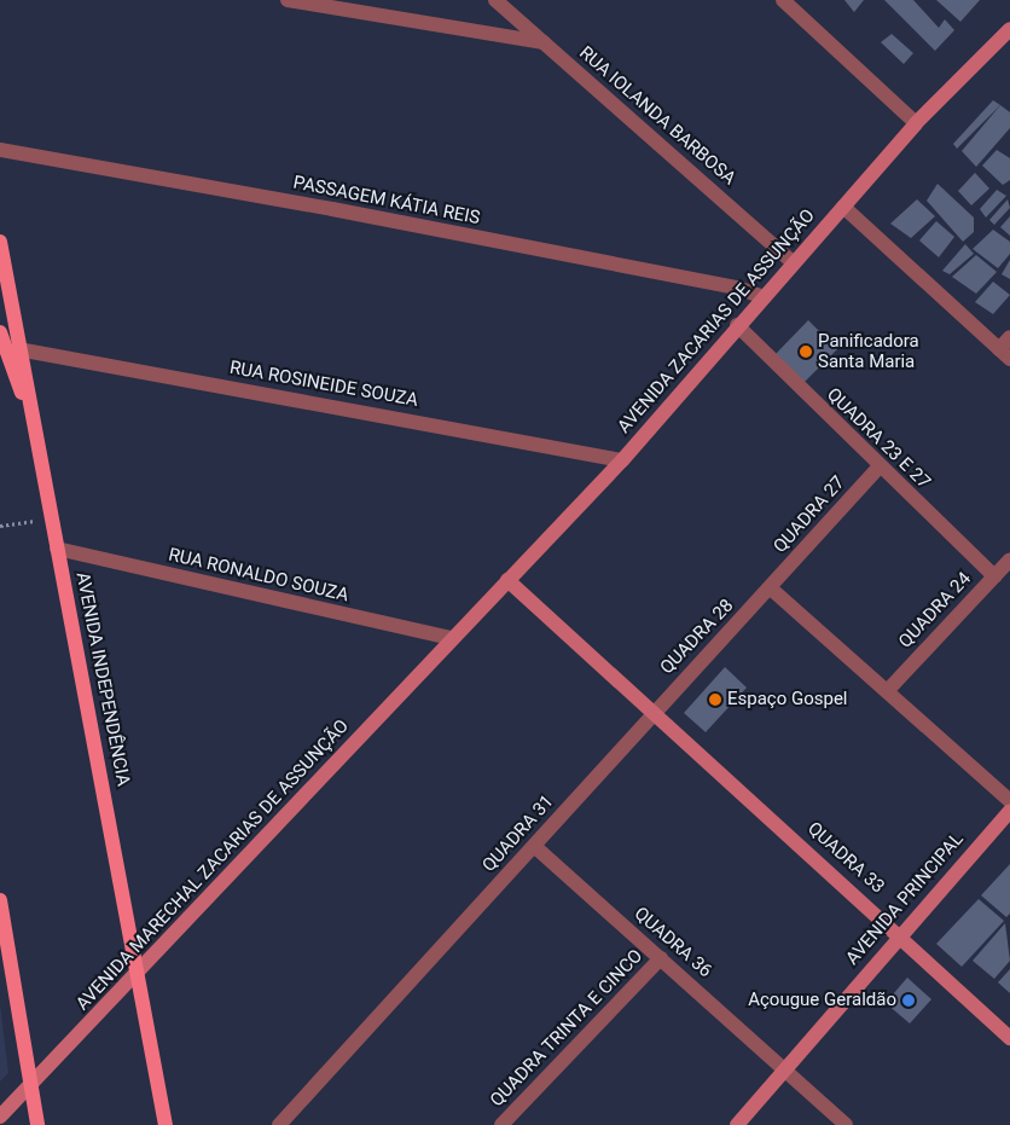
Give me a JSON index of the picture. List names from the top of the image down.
{
  "streets": {
    "main road": [
      "AVENIDA ZACARIAS DE ASSUNÇÃO",
      "AVENIDA INDEPENDÊNCIA",
      "QUADRA 33",
      "AVENIDA MARECHAL ZACARIAS DE ASSUNÇÃO",
      "AVENIDA PRINCIPAL"
    ],
    "street": [
      "RUA IOLANDA BARBOSA",
      "PASSAGEM KÁTIA REIS",
      "RUA ROSINEIDE SOUZA",
      "QUADRA 23 E 27",
      "QUADRA 27",
      "RUA RONALDO SOUZA",
      "QUADRA 24",
      "QUADRA 28",
      "QUADRA 31",
      "QUADRA 36",
      "QUADRA TRINTA E CINCO"
    ]
  },
  "crossings": [
    ["RUA IOLANDA BARBOSA", "AVENIDA ZACARIAS DE ASSUNÇÃO"],
    ["PASSAGEM KÁTIA REIS", "AVENIDA ZACARIAS DE ASSUNÇÃO"],
    ["AVENIDA ZACARIAS DE ASSUNÇÃO", "RUA ROSINEIDE SOUZA"],
    ["AVENIDA ZACARIAS DE ASSUNÇÃO", "QUADRA 23 E 27"],
    ["AVENIDA ZACARIAS DE ASSUNÇÃO", "RUA RONALDO SOUZA"],
    ["AVENIDA ZACARIAS DE ASSUNÇÃO", "AVENIDA MARECHAL ZACARIAS DE ASSUNÇÃO"],
    ["RUA ROSINEIDE SOUZA", "AVENIDA INDEPENDÊNCIA"],
    ["QUADRA 23 E 27", "QUADRA 27"],
    ["QUADRA 23 E 27", "QUADRA 24"],
    ["QUADRA 27", "QUADRA 28"],
    ["RUA RONALDO SOUZA", "AVENIDA INDEPENDÊNCIA"],
    ["RUA RONALDO SOUZA", "AVENIDA MARECHAL ZACARIAS DE ASSUNÇÃO"],
    ["QUADRA 28", "QUADRA 31"],
    ["QUADRA 28", "QUADRA 33"],
    ["AVENIDA INDEPENDÊNCIA", "AVENIDA MARECHAL ZACARIAS DE ASSUNÇÃO"],
    ["QUADRA 31", "QUADRA 33"],
    ["QUADRA 31", "QUADRA 36"],
    ["QUADRA 33", "AVENIDA PRINCIPAL"],
    ["AVENIDA PRINCIPAL", "QUADRA 36"],
    ["QUADRA 36", "QUADRA TRINTA E CINCO"]
  ],
  "places": ["Panificadora Santa Maria", "Espaço Gospel", "Açougue Geraldão"]
}
